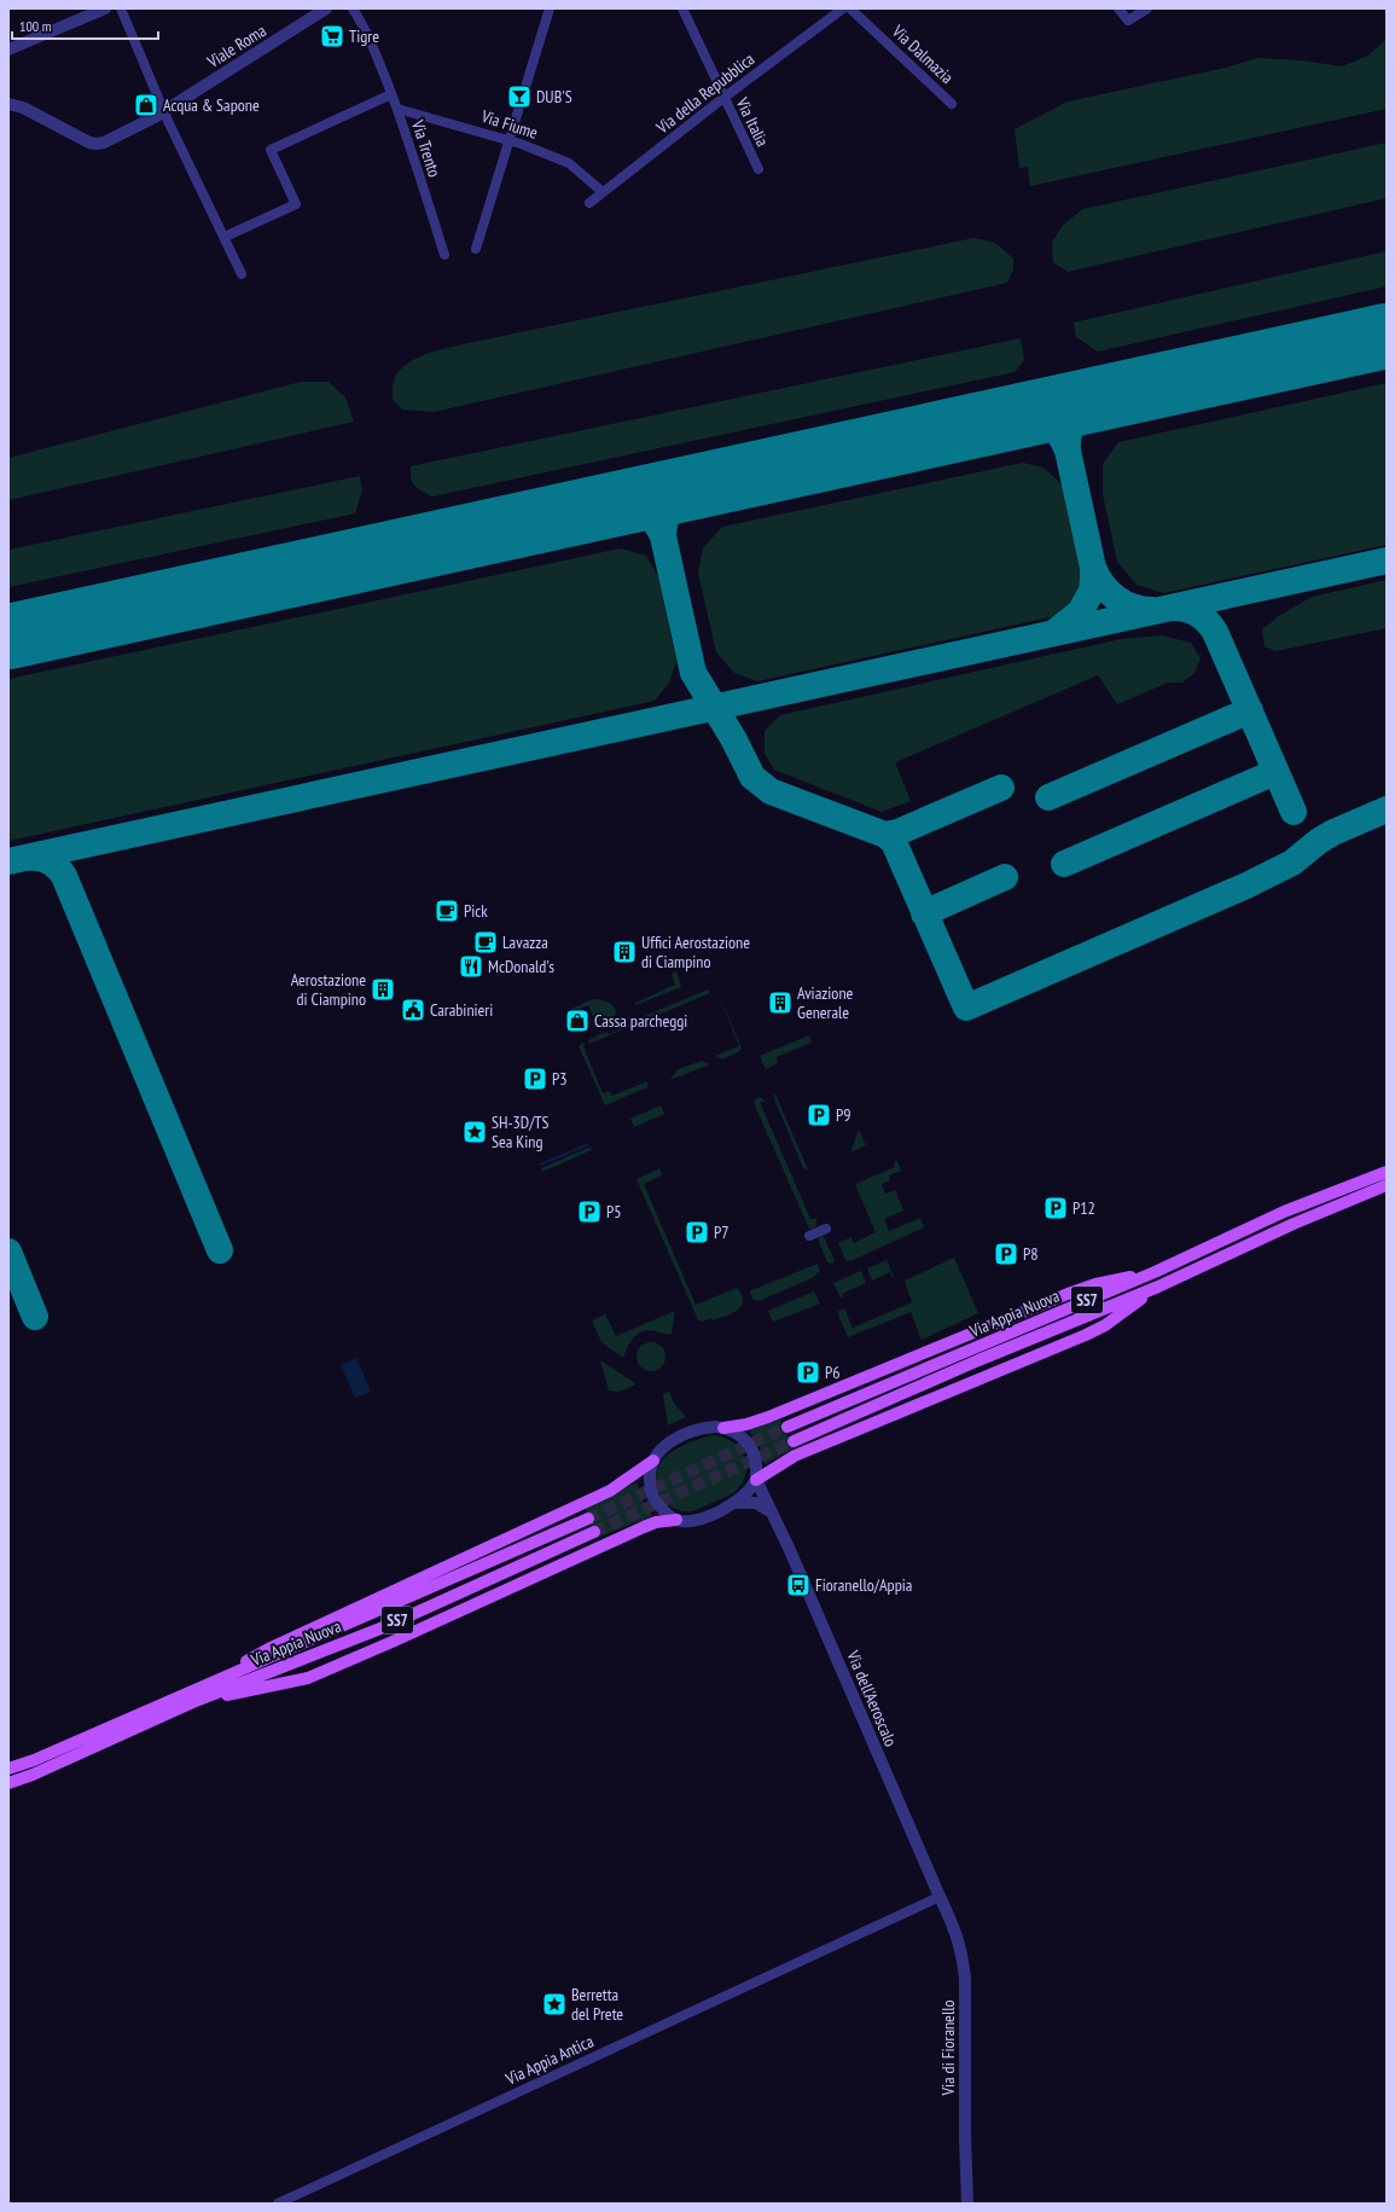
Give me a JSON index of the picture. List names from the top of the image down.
{
  "streets": {
    "main road": ["SS7", "Via Appia Nuova"],
    "street": [
      "Viale Roma",
      "Via Dalmazia",
      "Via della Repubblica",
      "Via Italia",
      "Via Fiume",
      "Via Trento",
      "Via dell'Aeroscalo",
      "Via di Fioranello",
      "Via Appia Antica"
    ]
  },
  "crossings": [
    ["Via della Repubblica", "Via Italia"],
    ["Via della Repubblica", "Via Fiume"],
    ["Via Fiume", "Via Trento"],
    ["Via dell'Aeroscalo", "Via di Fioranello"],
    ["Via dell'Aeroscalo", "Via Appia Antica"],
    ["Via di Fioranello", "Via Appia Antica"]
  ],
  "places": {
    "supermarket": ["Tigre"],
    "bar": ["DUB'S"],
    "shop": ["Acqua & Sapone", "Cassa parcheggi"],
    "cafe": ["Pick", "Lavazza"],
    "building": ["Uffici Aerostazione di Ciampino", "Aerostazione di Ciampino", "Aviazione Generale"],
    "restaurant": ["McDonald's"],
    "public building": ["Carabinieri"],
    "parking": [
      "P3",
      "P9",
      "P12",
      "P5",
      "P7",
      "P8",
      "P6"
    ],
    "place": ["SH-3D/TS Sea King", "Berretta del Prete"],
    "bus stop": ["Fioranello/Appia"]
  },
  "scale_bar": "100 m"
}
